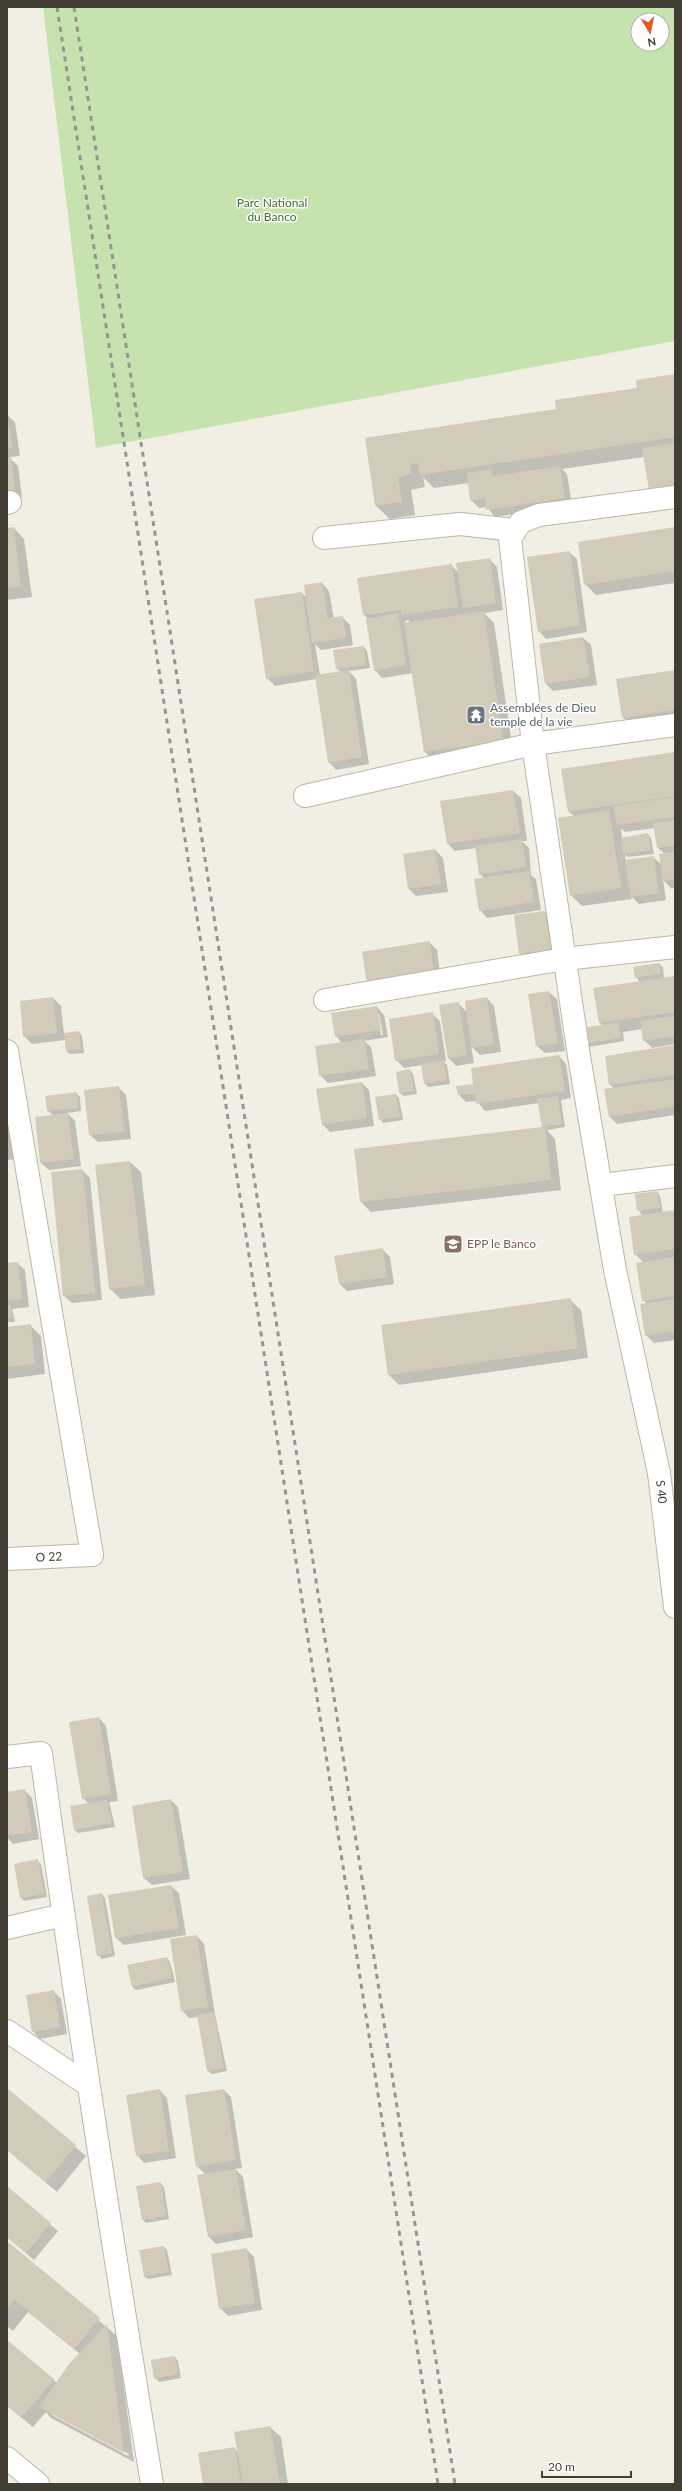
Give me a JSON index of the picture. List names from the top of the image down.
{
  "streets": {
    "street": ["S 40", "O 22"]
  },
  "parks": ["Parc National du Banco"],
  "places": {
    "temple": ["Assemblées de Dieu temple de la vie"],
    "school or university": ["EPP le Banco"]
  },
  "scale_bar": "20 m",
  "north": "bottom"
}
